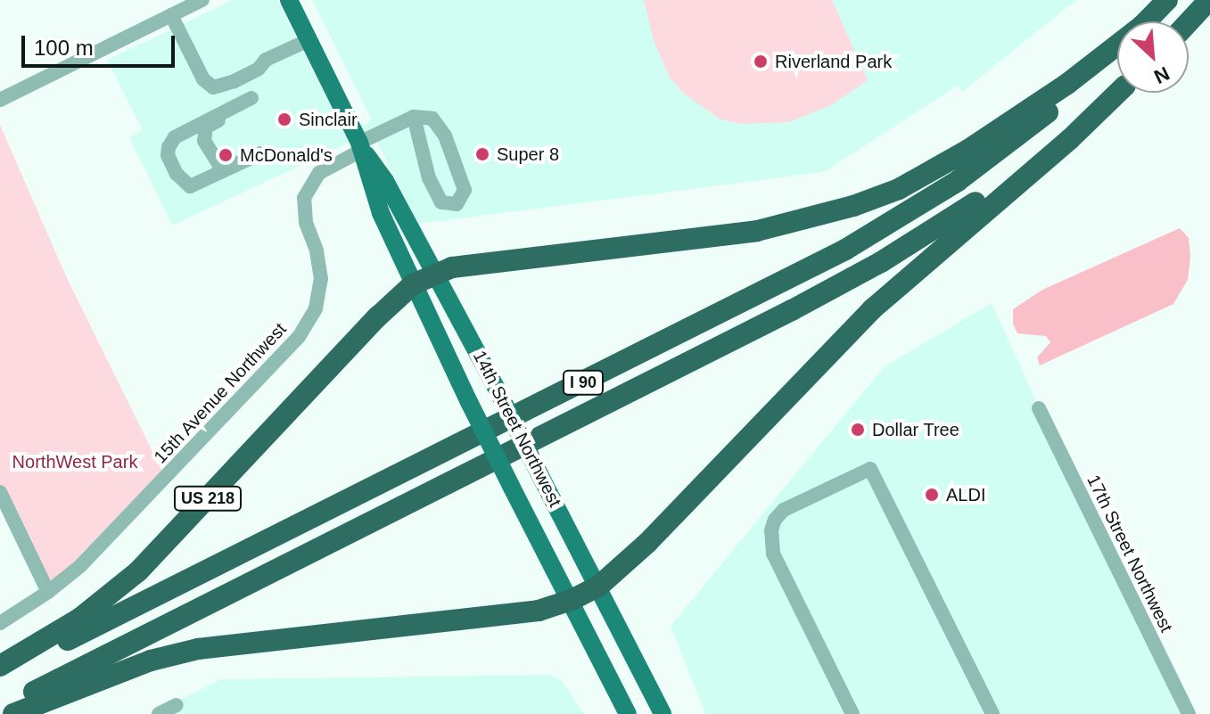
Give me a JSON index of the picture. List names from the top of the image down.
{
  "streets": {
    "highway": ["I 90", "US 218"],
    "main road": ["14th Street Northwest"],
    "street": ["15th Avenue Northwest", "17th Street Northwest"]
  },
  "crossings": [
    ["15th Avenue Northwest", "14th Street Northwest"],
    ["14th Street Northwest", "US 218"]
  ],
  "parks": ["NorthWest Park"],
  "places": [
    "Riverland Park",
    "Sinclair",
    "Super 8",
    "McDonald's",
    "Dollar Tree",
    "ALDI"
  ],
  "scale_bar": "100 m",
  "north": "bottom right"
}
